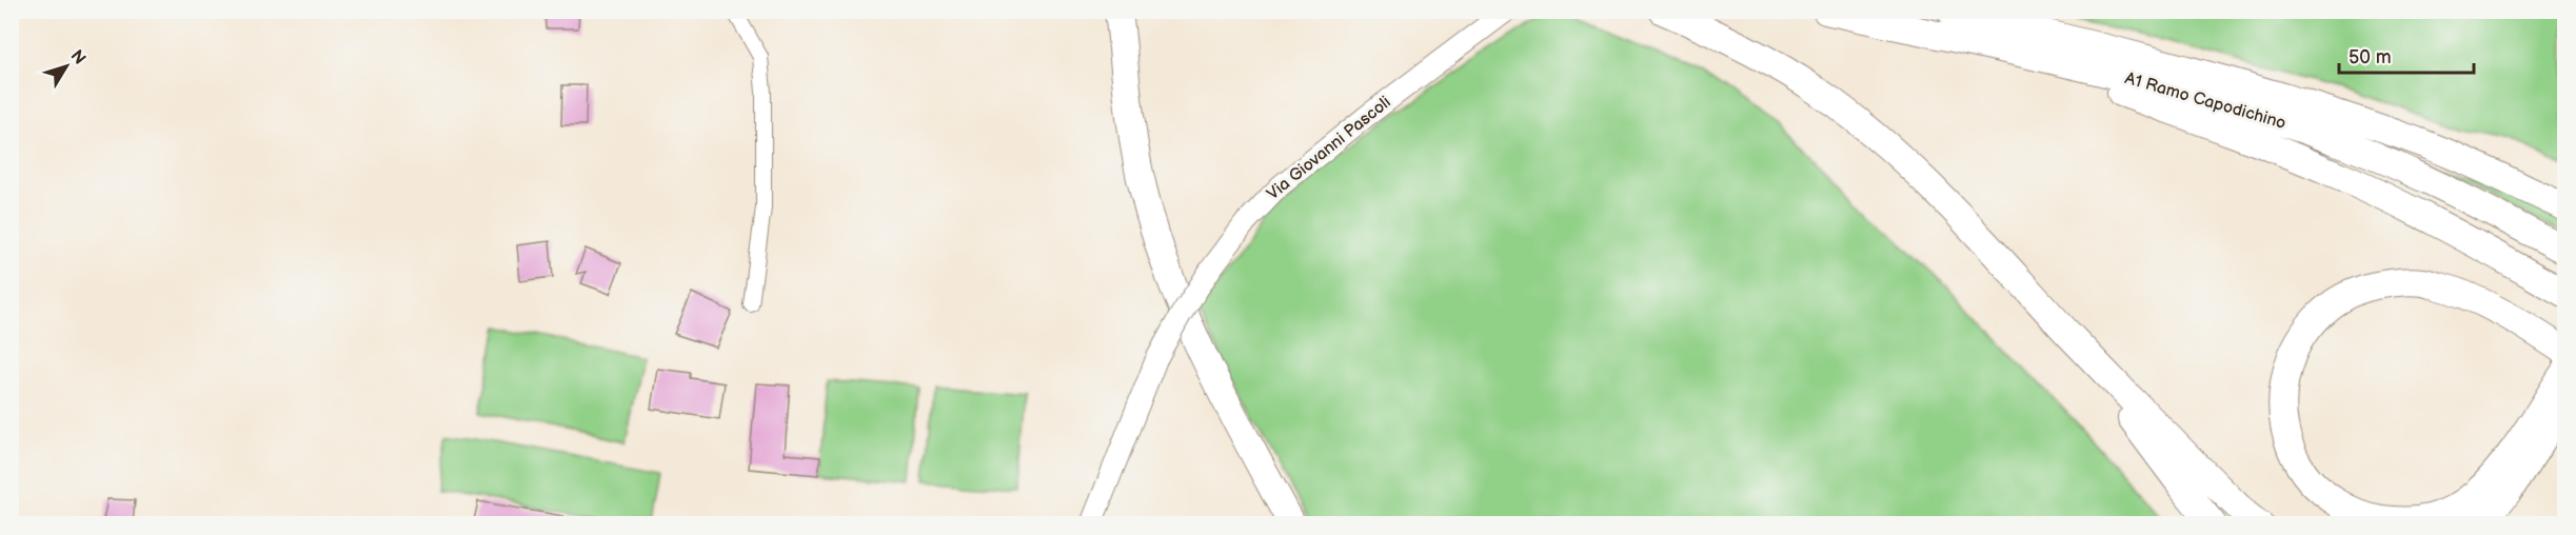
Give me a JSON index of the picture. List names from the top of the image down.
{
  "streets": {
    "highway": ["A1 Ramo Capodichino"],
    "street": ["Via Giovanni Pascoli"]
  },
  "scale_bar": "50 m",
  "north": "top right"
}
